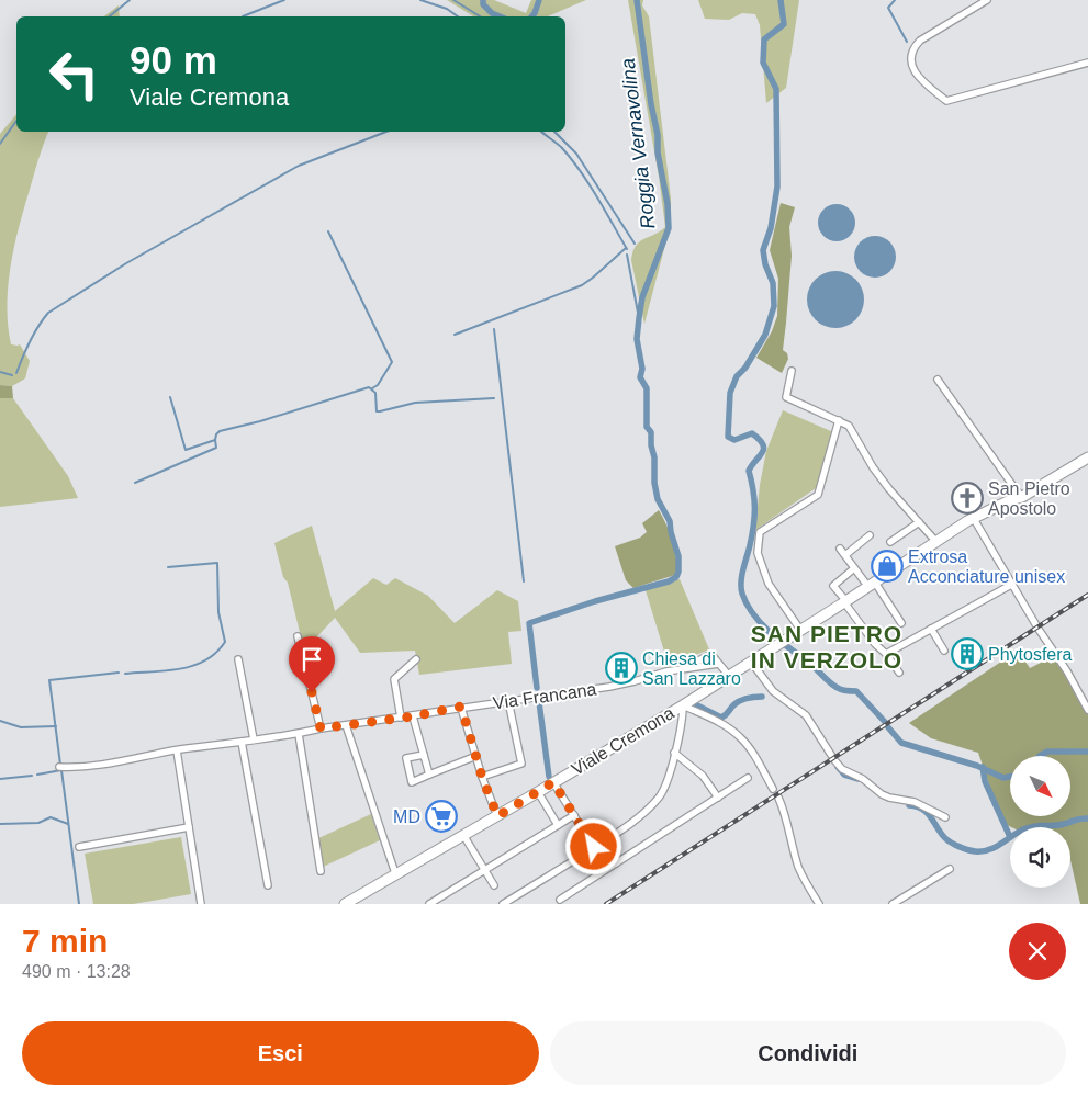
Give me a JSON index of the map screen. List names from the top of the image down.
{
  "streets": {
    "main road": ["Viale Cremona"],
    "street": ["Via Francana"]
  },
  "crossings": [
    ["Via Francana", "Viale Cremona"]
  ],
  "districts": ["SAN PIETRO IN VERZOLO"],
  "water": ["Roggia Vernavolina"],
  "places": {
    "church": ["San Pietro Apostolo"],
    "shop": ["Extrosa Acconciature unisex"],
    "building": ["Phytosfera", "Chiesa di San Lazzaro"],
    "supermarket": ["MD"]
  },
  "north": "bottom right",
  "page": {
    "turn": ["90 m", "Viale Cremona"],
    "heading": ["7 min", "490 m · 13:28"],
    "buttons": ["Esci", "Condividi"]
  }
}
